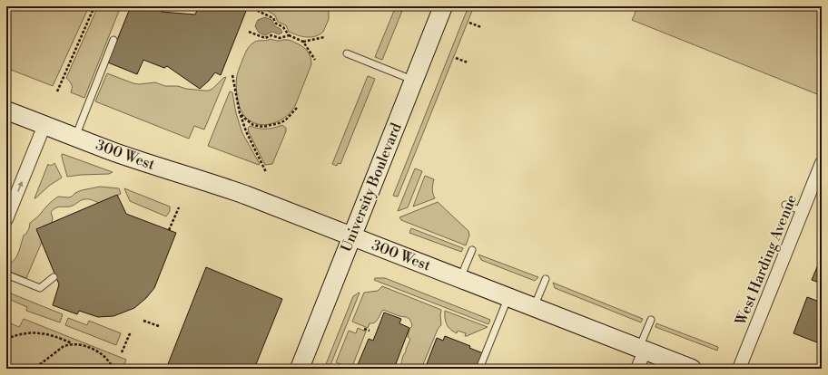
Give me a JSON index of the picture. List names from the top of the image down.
{
  "streets": {
    "street": ["300 West", "University Boulevard", "West Harding Avenue"]
  },
  "crossings": [
    ["300 West", "University Boulevard"]
  ]
}
